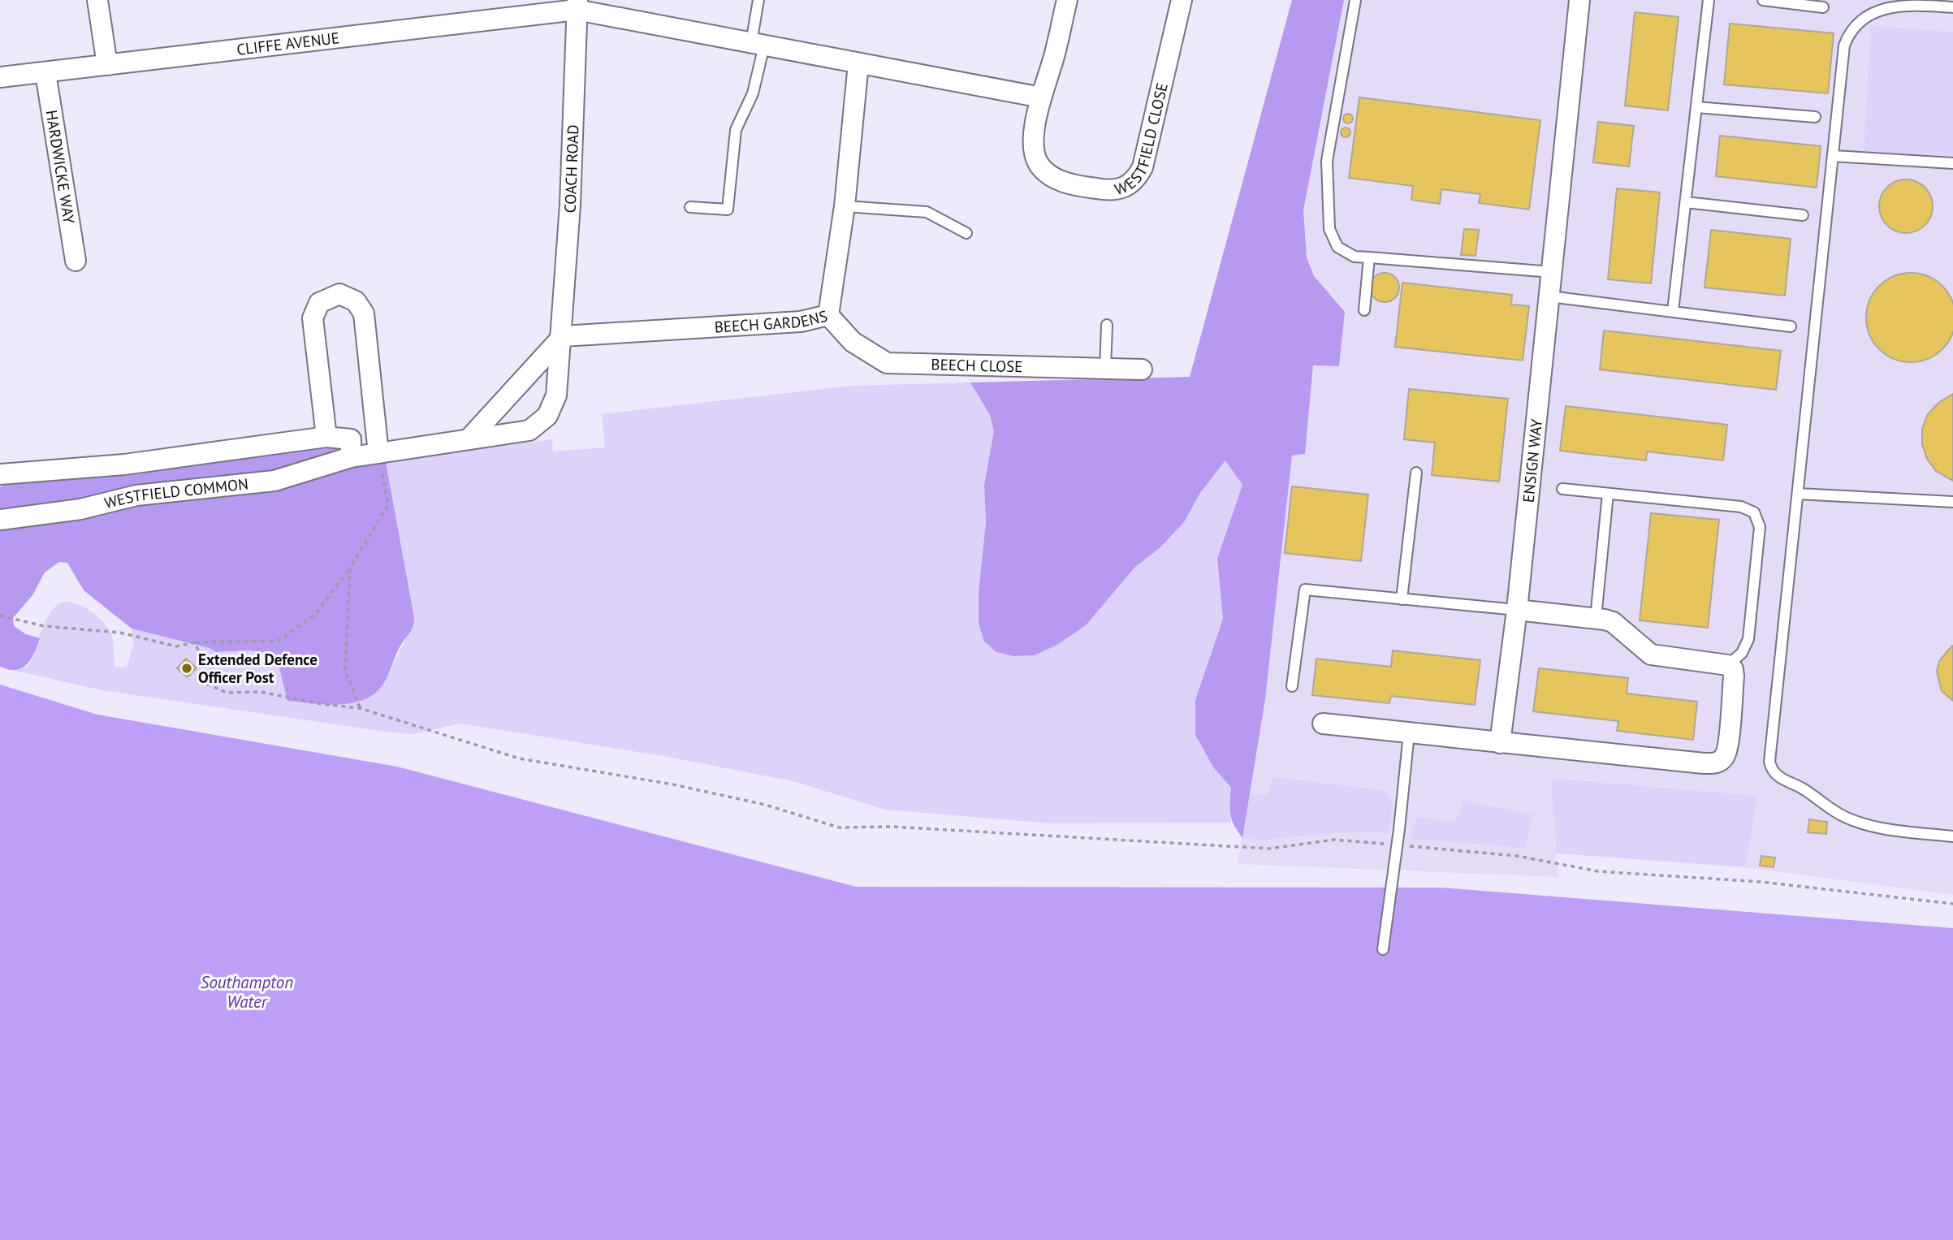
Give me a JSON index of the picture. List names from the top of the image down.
{
  "streets": {
    "street": [
      "CLIFFE AVENUE",
      "WESTFIELD CLOSE",
      "HARDWICKE WAY",
      "COACH ROAD",
      "BEECH GARDENS",
      "BEECH CLOSE",
      "ENSIGN WAY",
      "WESTFIELD COMMON"
    ]
  },
  "crossings": [
    ["CLIFFE AVENUE", "HARDWICKE WAY"],
    ["CLIFFE AVENUE", "COACH ROAD"],
    ["COACH ROAD", "BEECH GARDENS"],
    ["COACH ROAD", "WESTFIELD COMMON"],
    ["BEECH GARDENS", "BEECH CLOSE"]
  ],
  "water": ["Southampton Water"],
  "places": ["Extended Defence Officer Post"]
}
